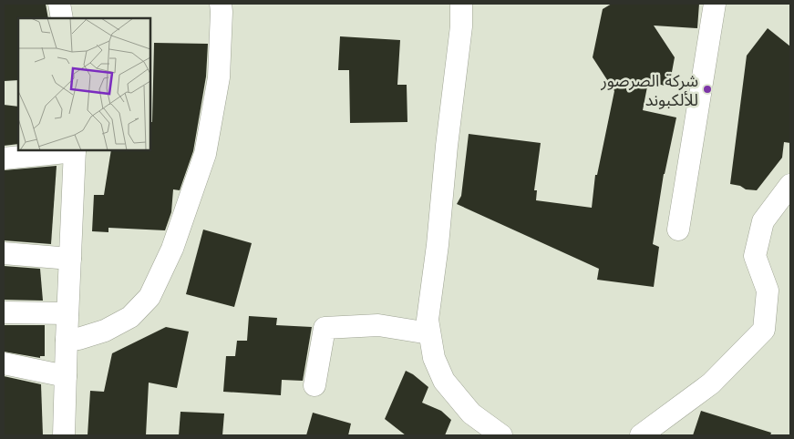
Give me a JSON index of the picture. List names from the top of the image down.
{
  "places": ["شركة الصرصور للألكبوند"]
}
